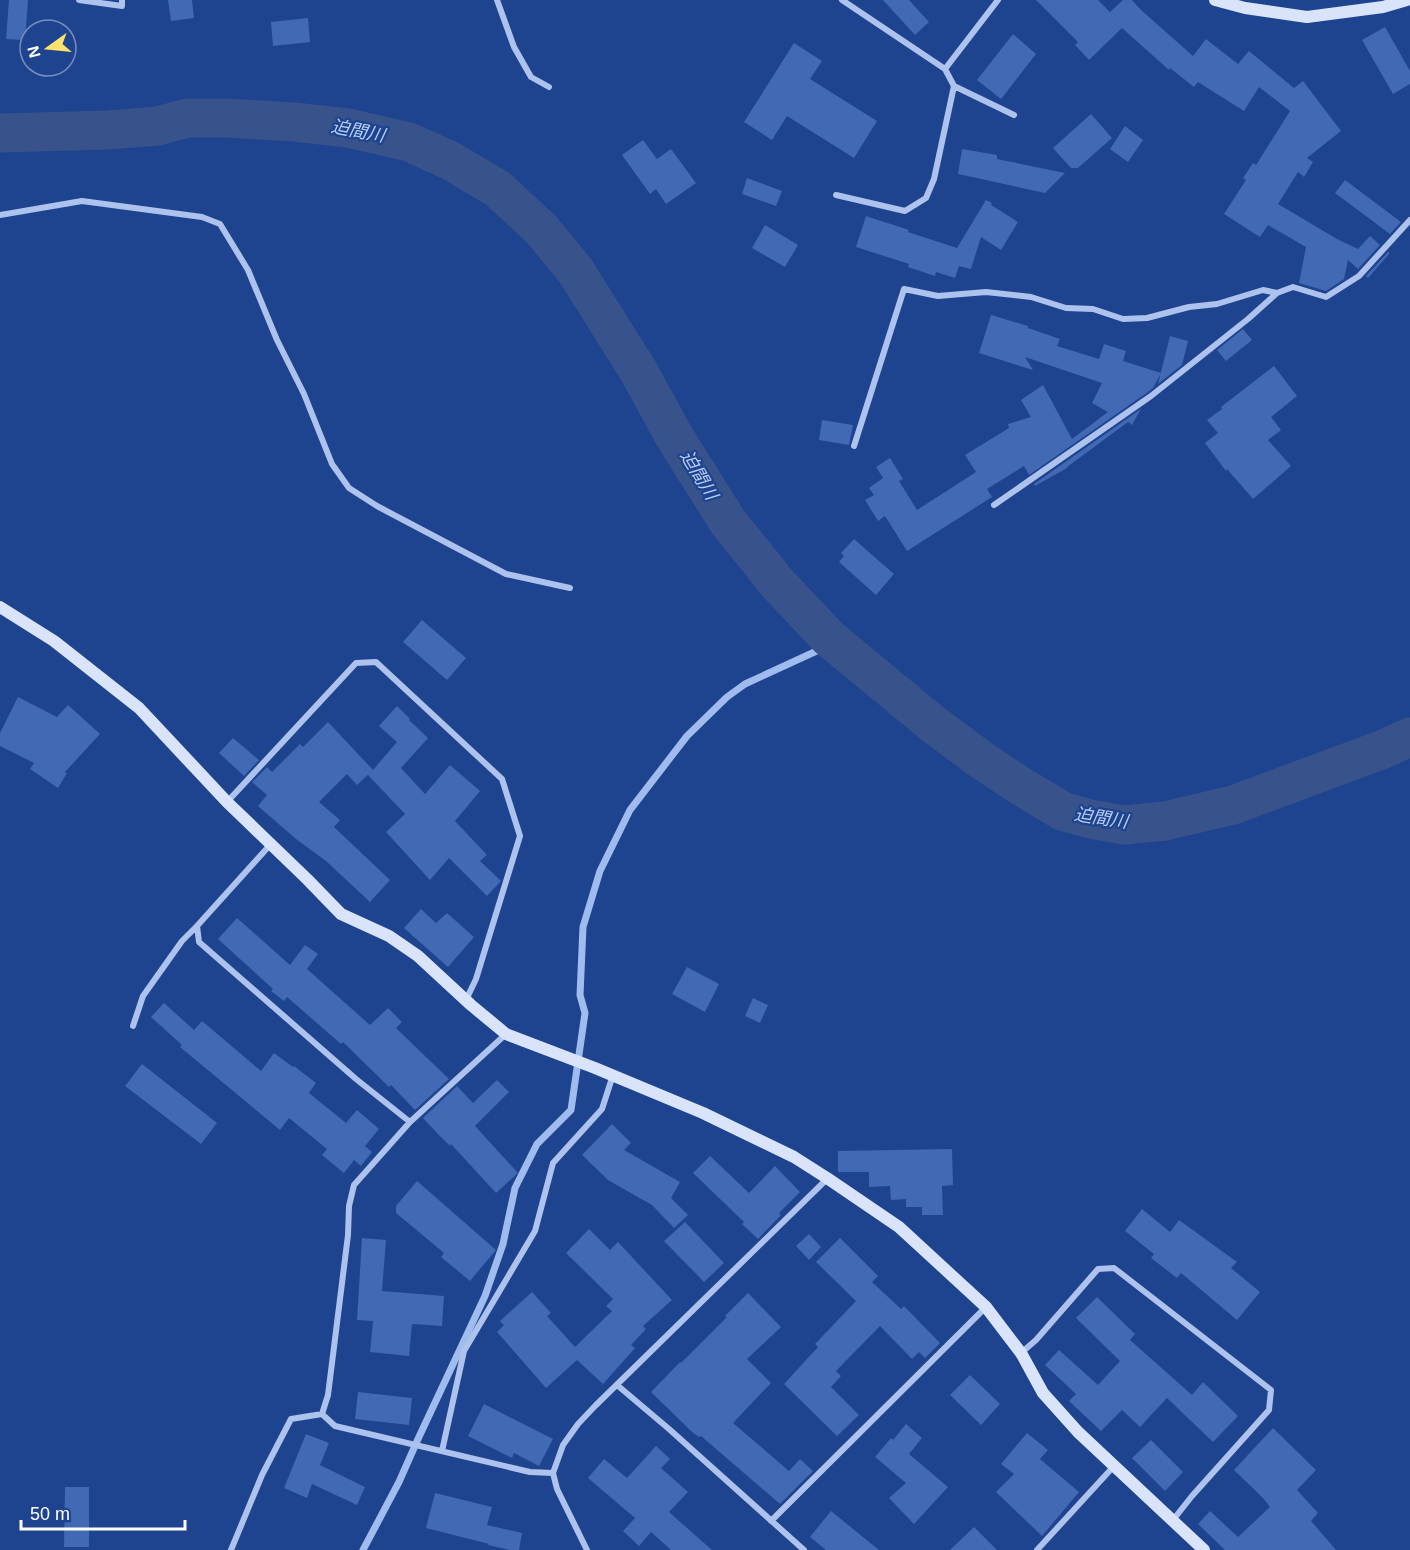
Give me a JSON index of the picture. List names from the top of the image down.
{
  "water": ["迫間川"],
  "scale_bar": "50 m",
  "north": "left"
}
